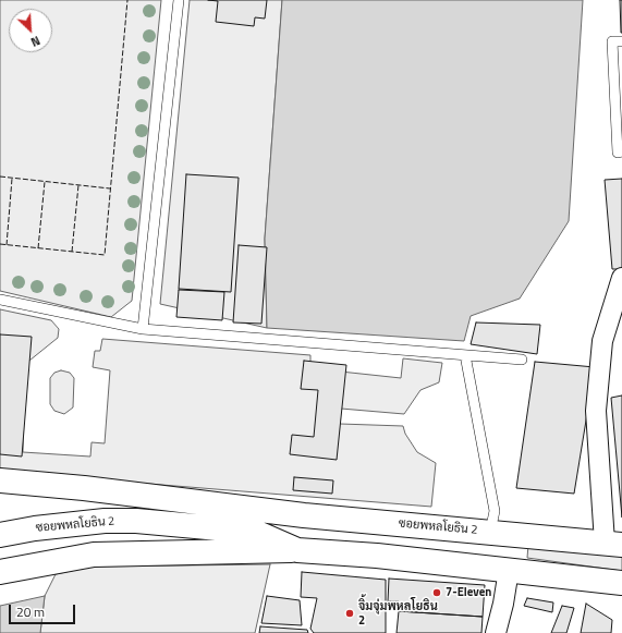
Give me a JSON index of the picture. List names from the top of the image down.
{
  "streets": {
    "street": ["ซอยพหลโยธิน 2"]
  },
  "places": ["7-Eleven", "จิ้มจุ่มพหลโยธิน 2"],
  "scale_bar": "20 m",
  "north": "bottom right"
}
